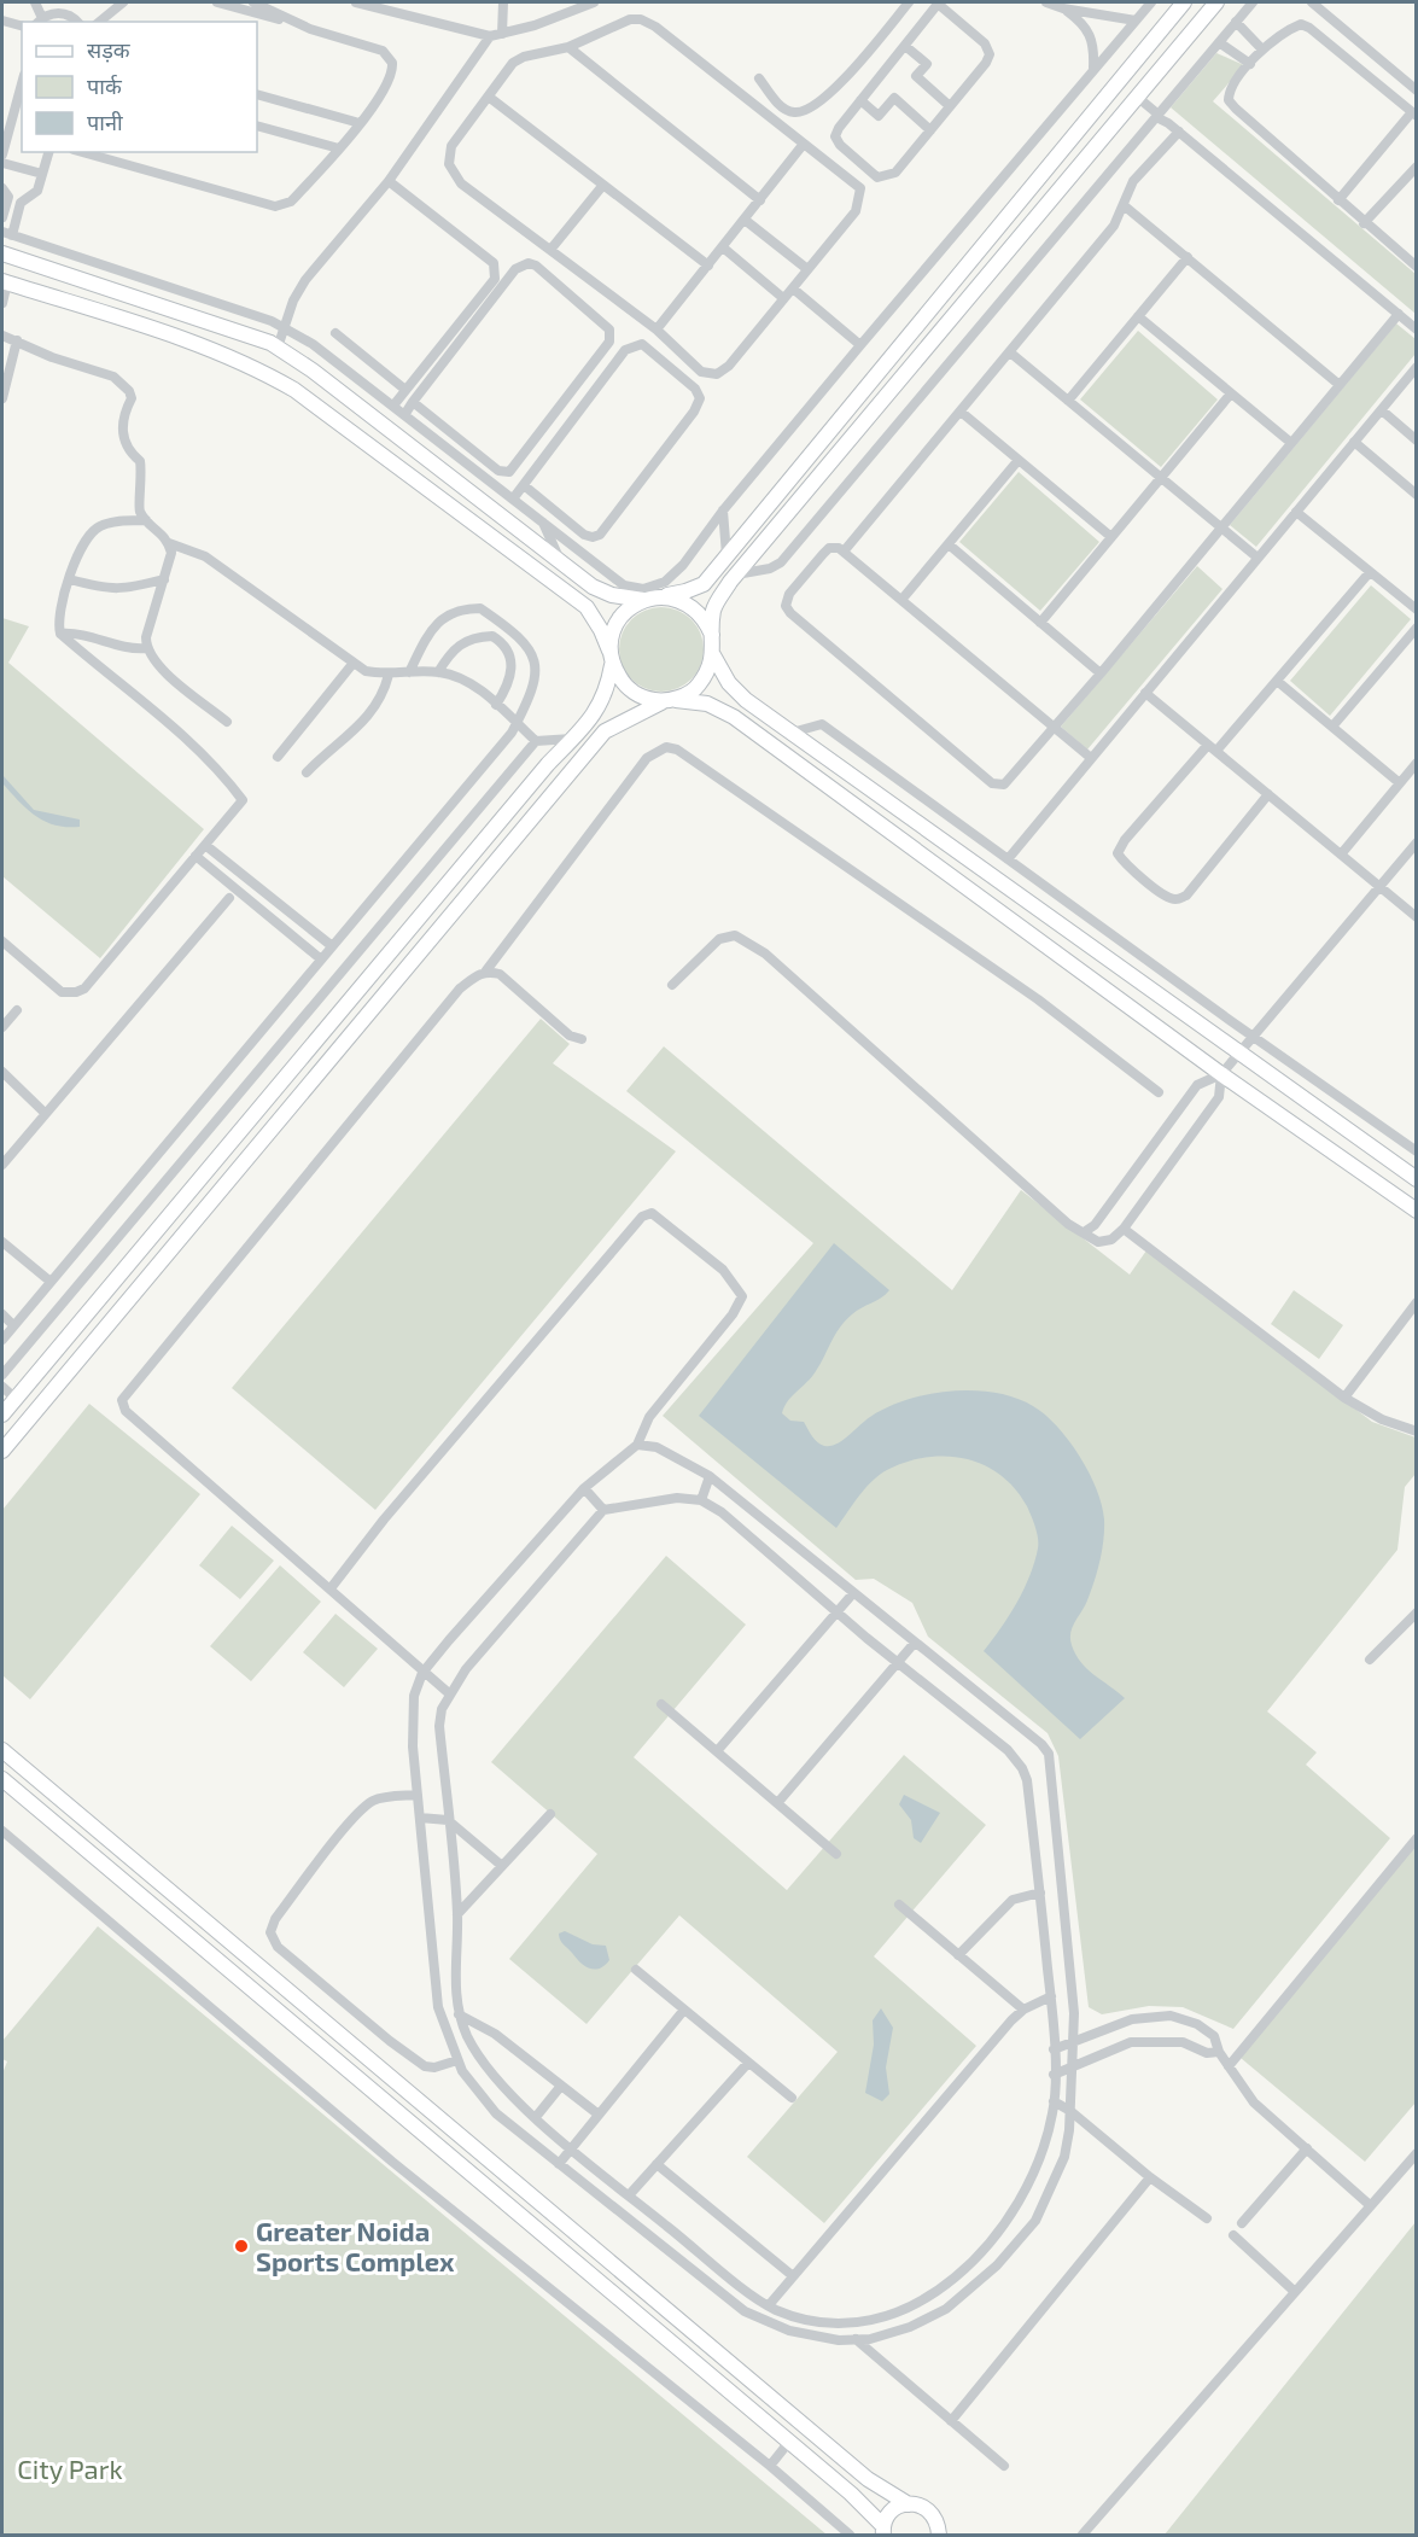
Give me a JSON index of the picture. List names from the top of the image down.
{
  "parks": ["City Park"],
  "places": ["Greater Noida Sports Complex"],
  "legend": ["सड़क", "पार्क", "पानी"]
}
